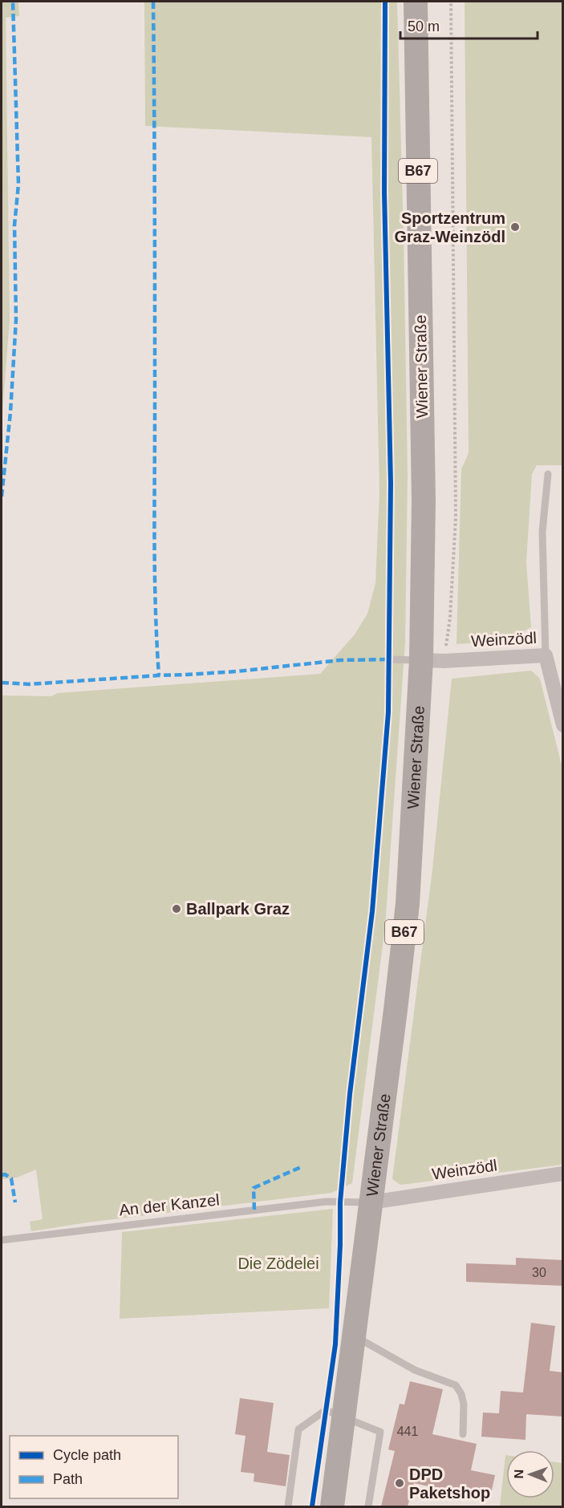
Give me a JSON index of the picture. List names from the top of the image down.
{
  "streets": {
    "main road": ["B67", "Wiener Straße"],
    "street": ["Weinzödl"],
    "lane": ["An der Kanzel"]
  },
  "crossings": [
    ["Wiener Straße", "Weinzödl"],
    ["Wiener Straße", "An der Kanzel"],
    ["Weinzödl", "An der Kanzel"]
  ],
  "parks": ["Die Zödelei"],
  "places": ["Sportzentrum Graz-Weinzödl", "Ballpark Graz", "DPD Paketshop"],
  "house_numbers": ["30", "441"],
  "legend": ["Cycle path", "Path"],
  "scale_bar": "50 m",
  "north": "left"
}
